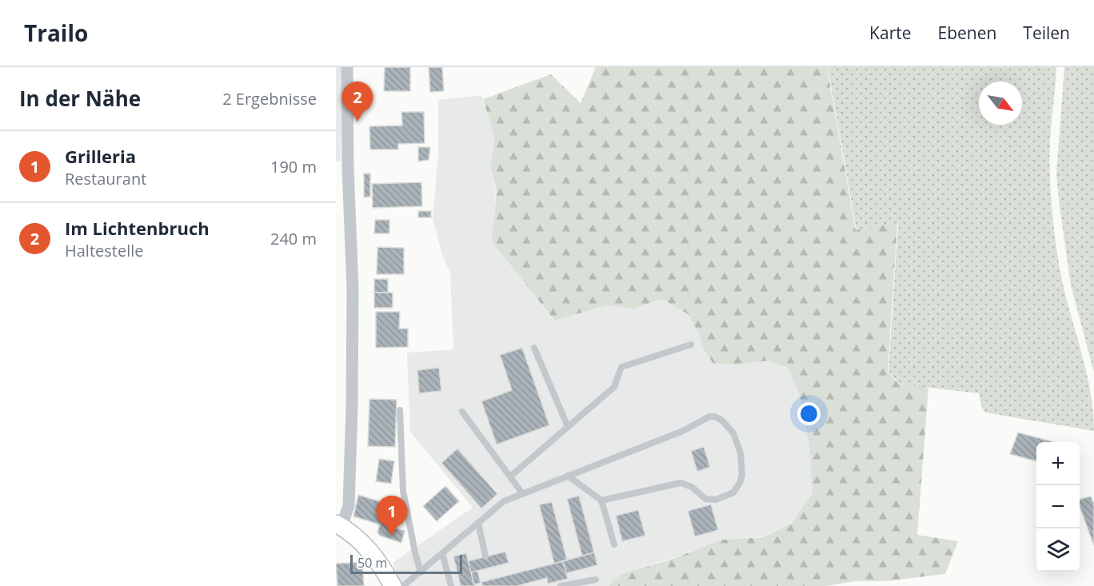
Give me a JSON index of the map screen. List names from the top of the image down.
{
  "scale_bar": "50 m",
  "north": "bottom right",
  "page": {
    "header": "Trailo",
    "nav": ["Karte", "Ebenen", "Teilen"],
    "heading": ["In der Nähe", "2 Ergebnisse"],
    "pins": ["2", "1"],
    "list": [
      {
        "mark": "1",
        "name": "Grilleria",
        "note": "Restaurant",
        "value": "190 m"
      },
      {
        "mark": "2",
        "name": "Im Lichtenbruch",
        "note": "Haltestelle",
        "value": "240 m"
      }
    ],
    "map_buttons": ["+", "−"],
    "scale": "50 m"
  }
}
